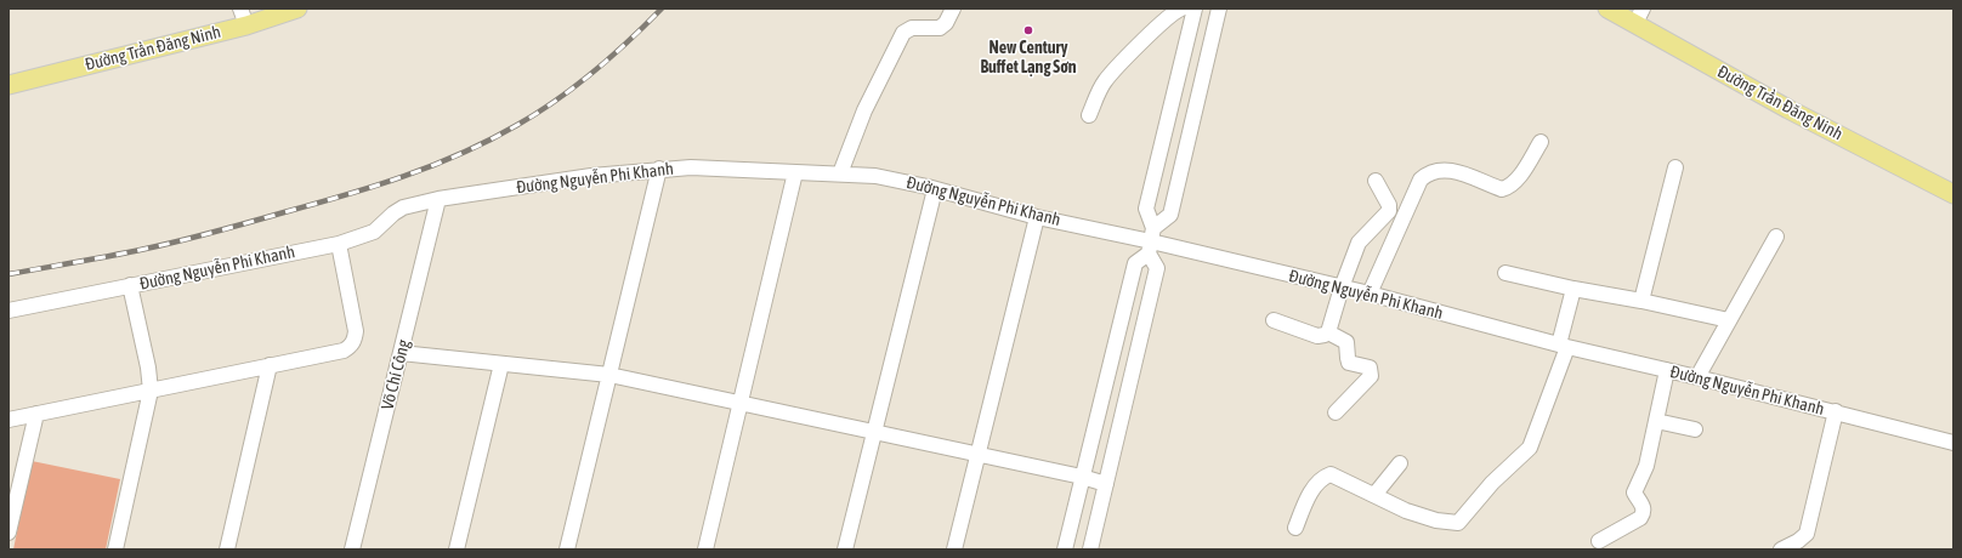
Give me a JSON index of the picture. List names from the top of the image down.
{
  "streets": {
    "main road": ["Đường Trần Đăng Ninh"],
    "street": ["Đường Nguyễn Phi Khanh", "Võ Chí Công"]
  },
  "crossings": [
    ["Đường Nguyễn Phi Khanh", "Võ Chí Công"]
  ],
  "places": ["New Century Buffet Lạng Sơn"]
}
